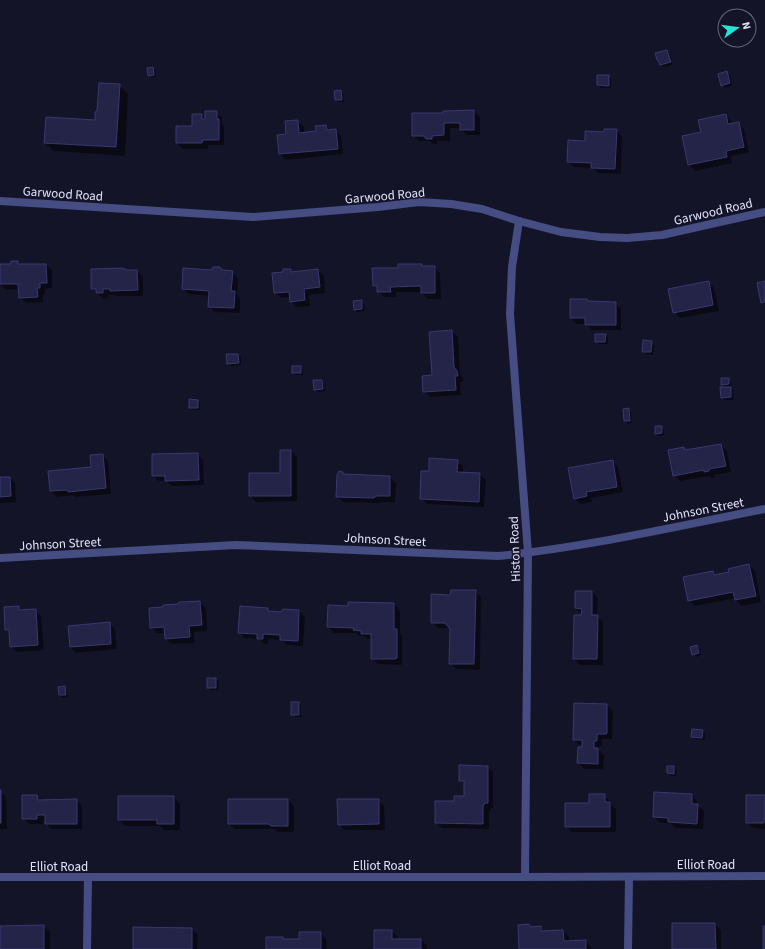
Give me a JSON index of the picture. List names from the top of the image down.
{
  "streets": {
    "street": [
      "Garwood Road",
      "Johnson Street",
      "Histon Road",
      "Elliot Road"
    ]
  },
  "crossings": [
    ["Garwood Road", "Histon Road"],
    ["Johnson Street", "Histon Road"],
    ["Histon Road", "Elliot Road"]
  ],
  "north": "right"
}
